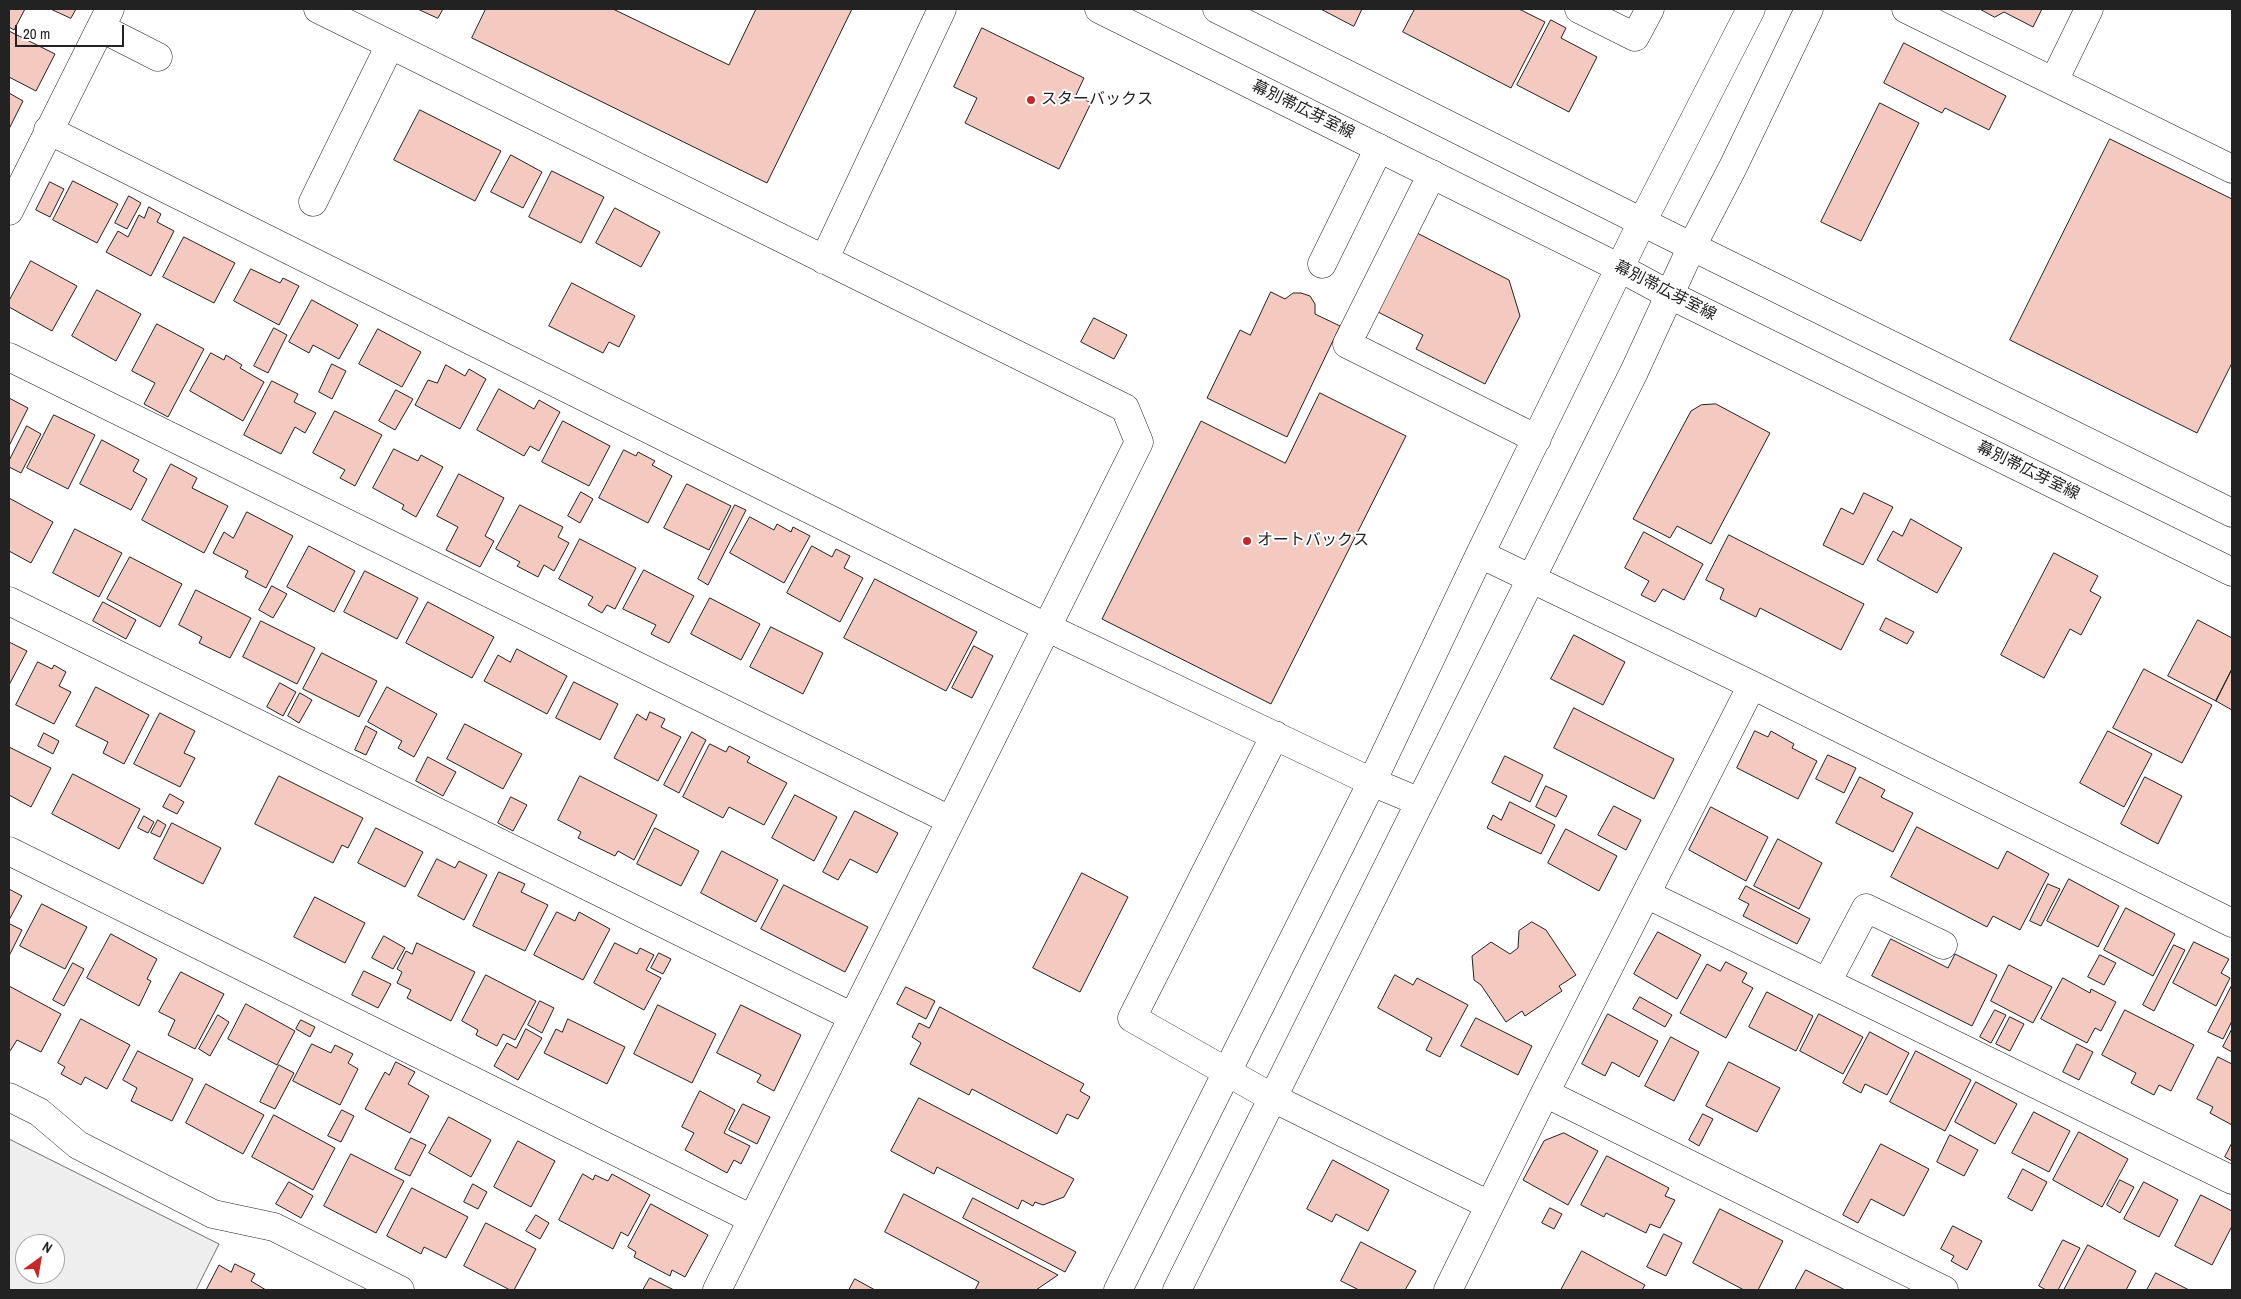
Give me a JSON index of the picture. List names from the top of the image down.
{
  "streets": {
    "street": ["幕別帯広芽室線"]
  },
  "places": ["スターバックス", "オートバックス"],
  "scale_bar": "20 m",
  "north": "top right"
}
